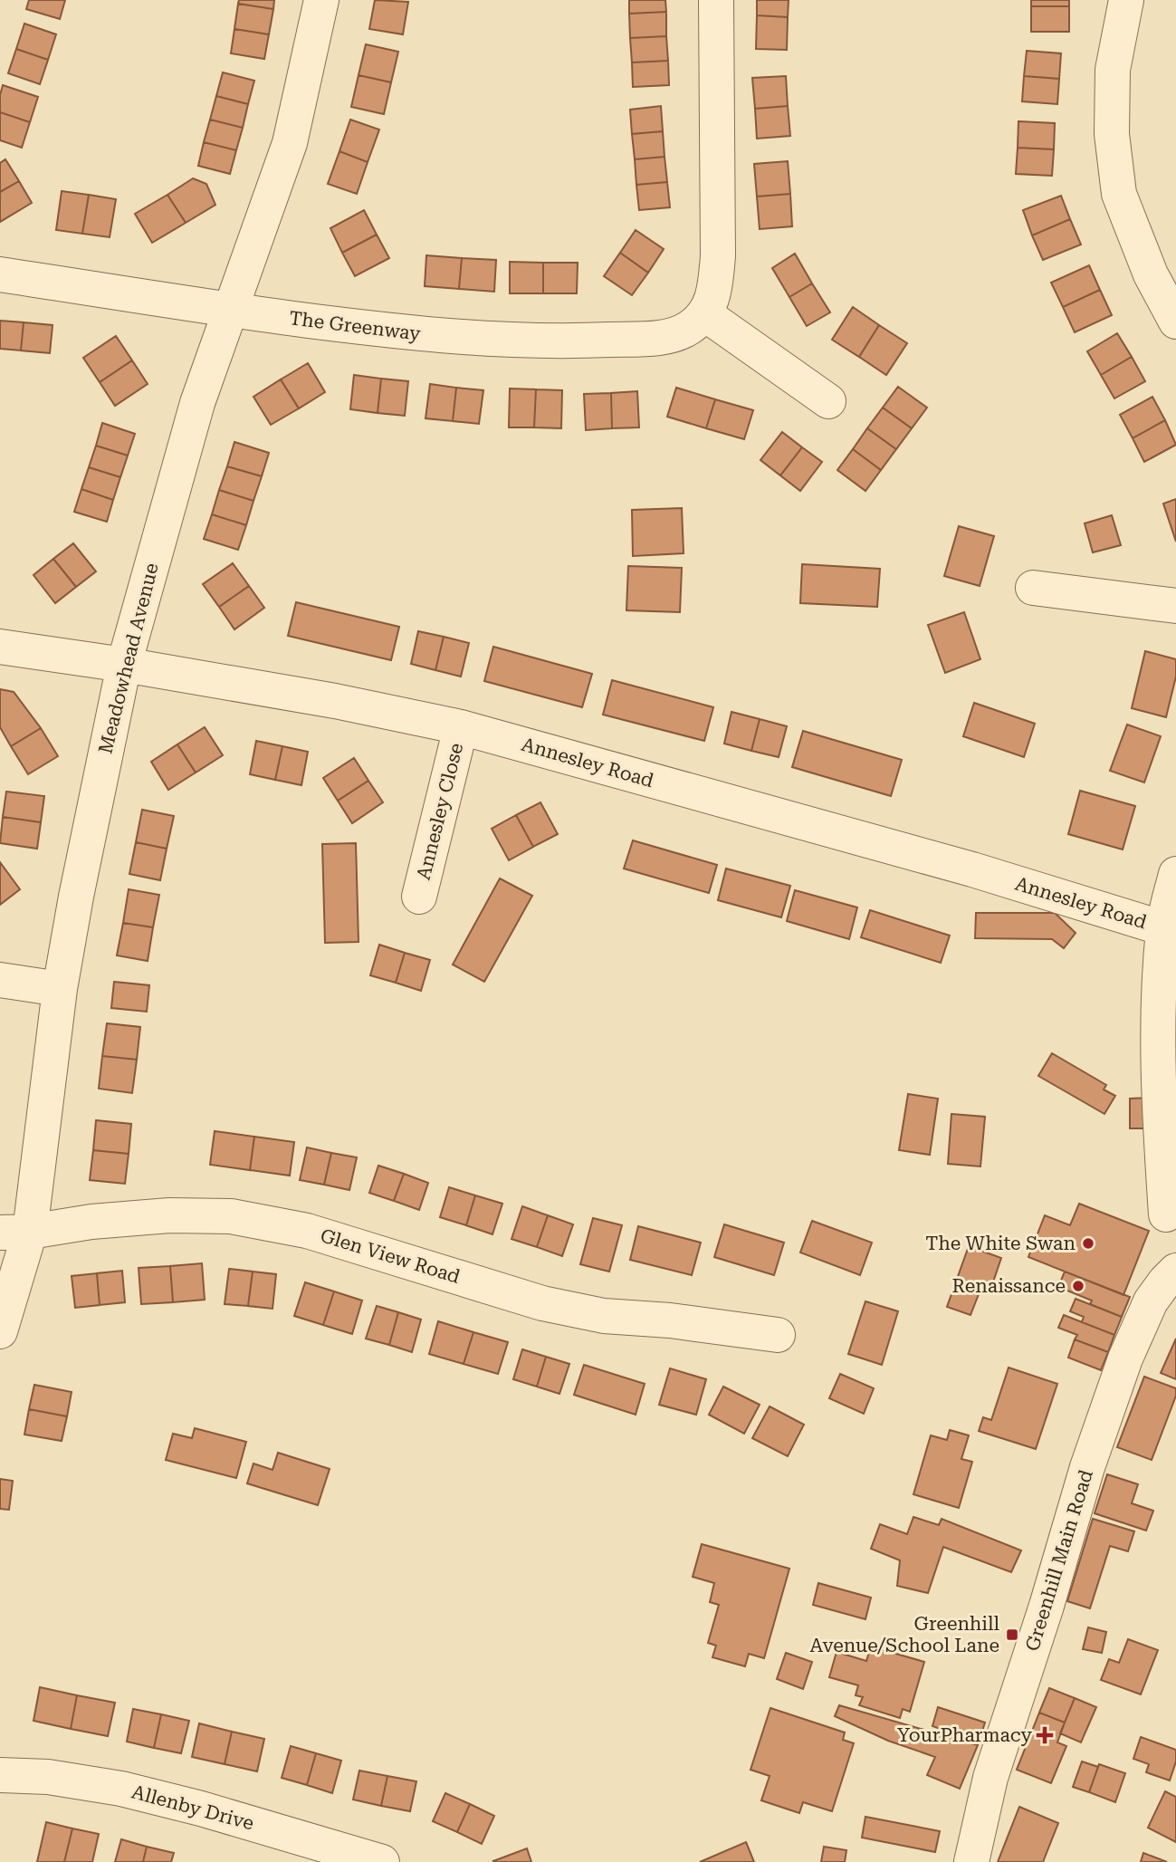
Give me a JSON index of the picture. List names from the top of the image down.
{
  "streets": {
    "street": [
      "The Greenway",
      "Meadowhead Avenue",
      "Annesley Road",
      "Annesley Close",
      "Glen View Road",
      "Greenhill Main Road",
      "Allenby Drive"
    ]
  },
  "crossings": [
    ["The Greenway", "Meadowhead Avenue"],
    ["Meadowhead Avenue", "Annesley Road"],
    ["Meadowhead Avenue", "Glen View Road"],
    ["Annesley Road", "Annesley Close"]
  ],
  "places": {
    "other": ["The White Swan", "Renaissance"],
    "transit": ["Greenhill Avenue/School Lane"],
    "health": ["YourPharmacy"]
  }
}
